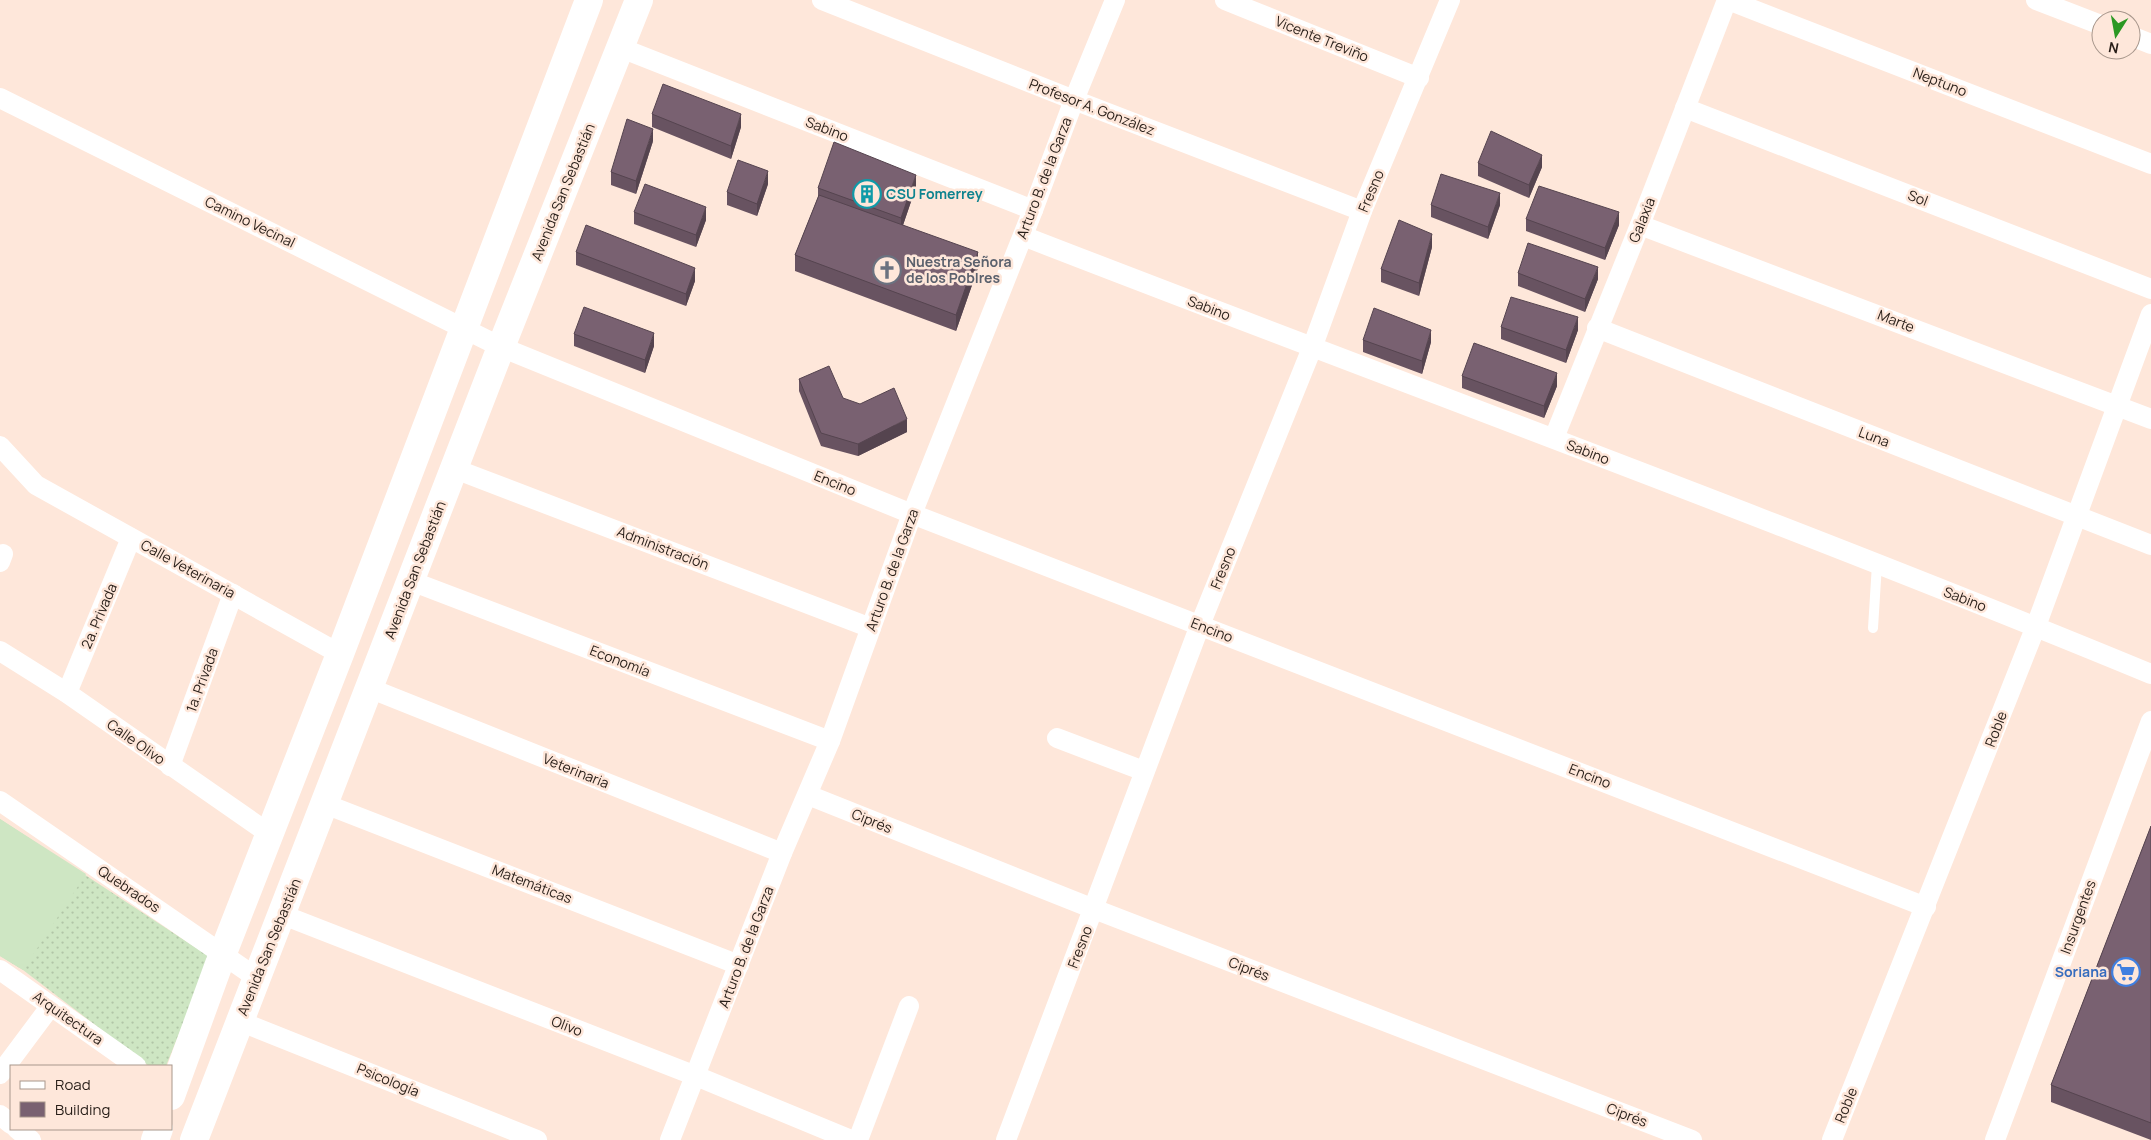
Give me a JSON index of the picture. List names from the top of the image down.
{
  "streets": {
    "main road": ["Avenida San Sebastián"],
    "street": [
      "Vicente Treviño",
      "Neptuno",
      "Profesor A. González",
      "Sabino",
      "Arturo B. de la Garza",
      "Fresno",
      "Sol",
      "Galaxia",
      "Camino Vecinal",
      "Marte",
      "Luna",
      "Encino",
      "Administración",
      "Calle Veterinaria",
      "2a. Privada",
      "Economía",
      "1a. Privada",
      "Roble",
      "Calle Olivo",
      "Veterinaria",
      "Ciprés",
      "Matemáticas",
      "Quebrados",
      "Insurgentes",
      "Arquitectura",
      "Olivo",
      "Psicología"
    ]
  },
  "crossings": [
    ["Vicente Treviño", "Fresno"],
    ["Neptuno", "Galaxia"],
    ["Profesor A. González", "Arturo B. de la Garza"],
    ["Profesor A. González", "Fresno"],
    ["Sabino", "Arturo B. de la Garza"],
    ["Sabino", "Fresno"],
    ["Sabino", "Avenida San Sebastián"],
    ["Sabino", "Galaxia"],
    ["Sabino", "Roble"],
    ["Arturo B. de la Garza", "Encino"],
    ["Arturo B. de la Garza", "Administración"],
    ["Arturo B. de la Garza", "Economía"],
    ["Arturo B. de la Garza", "Veterinaria"],
    ["Arturo B. de la Garza", "Ciprés"],
    ["Arturo B. de la Garza", "Matemáticas"],
    ["Arturo B. de la Garza", "Olivo"],
    ["Fresno", "Encino"],
    ["Fresno", "Ciprés"],
    ["Avenida San Sebastián", "Camino Vecinal"],
    ["Avenida San Sebastián", "Encino"],
    ["Avenida San Sebastián", "Administración"],
    ["Avenida San Sebastián", "Economía"],
    ["Avenida San Sebastián", "Veterinaria"],
    ["Avenida San Sebastián", "Matemáticas"],
    ["Avenida San Sebastián", "Quebrados"],
    ["Avenida San Sebastián", "Olivo"],
    ["Avenida San Sebastián", "Psicología"],
    ["Sol", "Galaxia"],
    ["Galaxia", "Marte"],
    ["Galaxia", "Luna"],
    ["Camino Vecinal", "Encino"],
    ["Marte", "Roble"],
    ["Luna", "Roble"],
    ["Encino", "Roble"],
    ["Calle Veterinaria", "2a. Privada"],
    ["Calle Veterinaria", "1a. Privada"],
    ["2a. Privada", "Calle Olivo"],
    ["1a. Privada", "Calle Olivo"]
  ],
  "places": {
    "building": ["CSU Fomerrey"],
    "church": ["Nuestra Señora de los Poblres"],
    "supermarket": ["Soriana"]
  },
  "legend": ["Road", "Building"],
  "north": "bottom"
}
